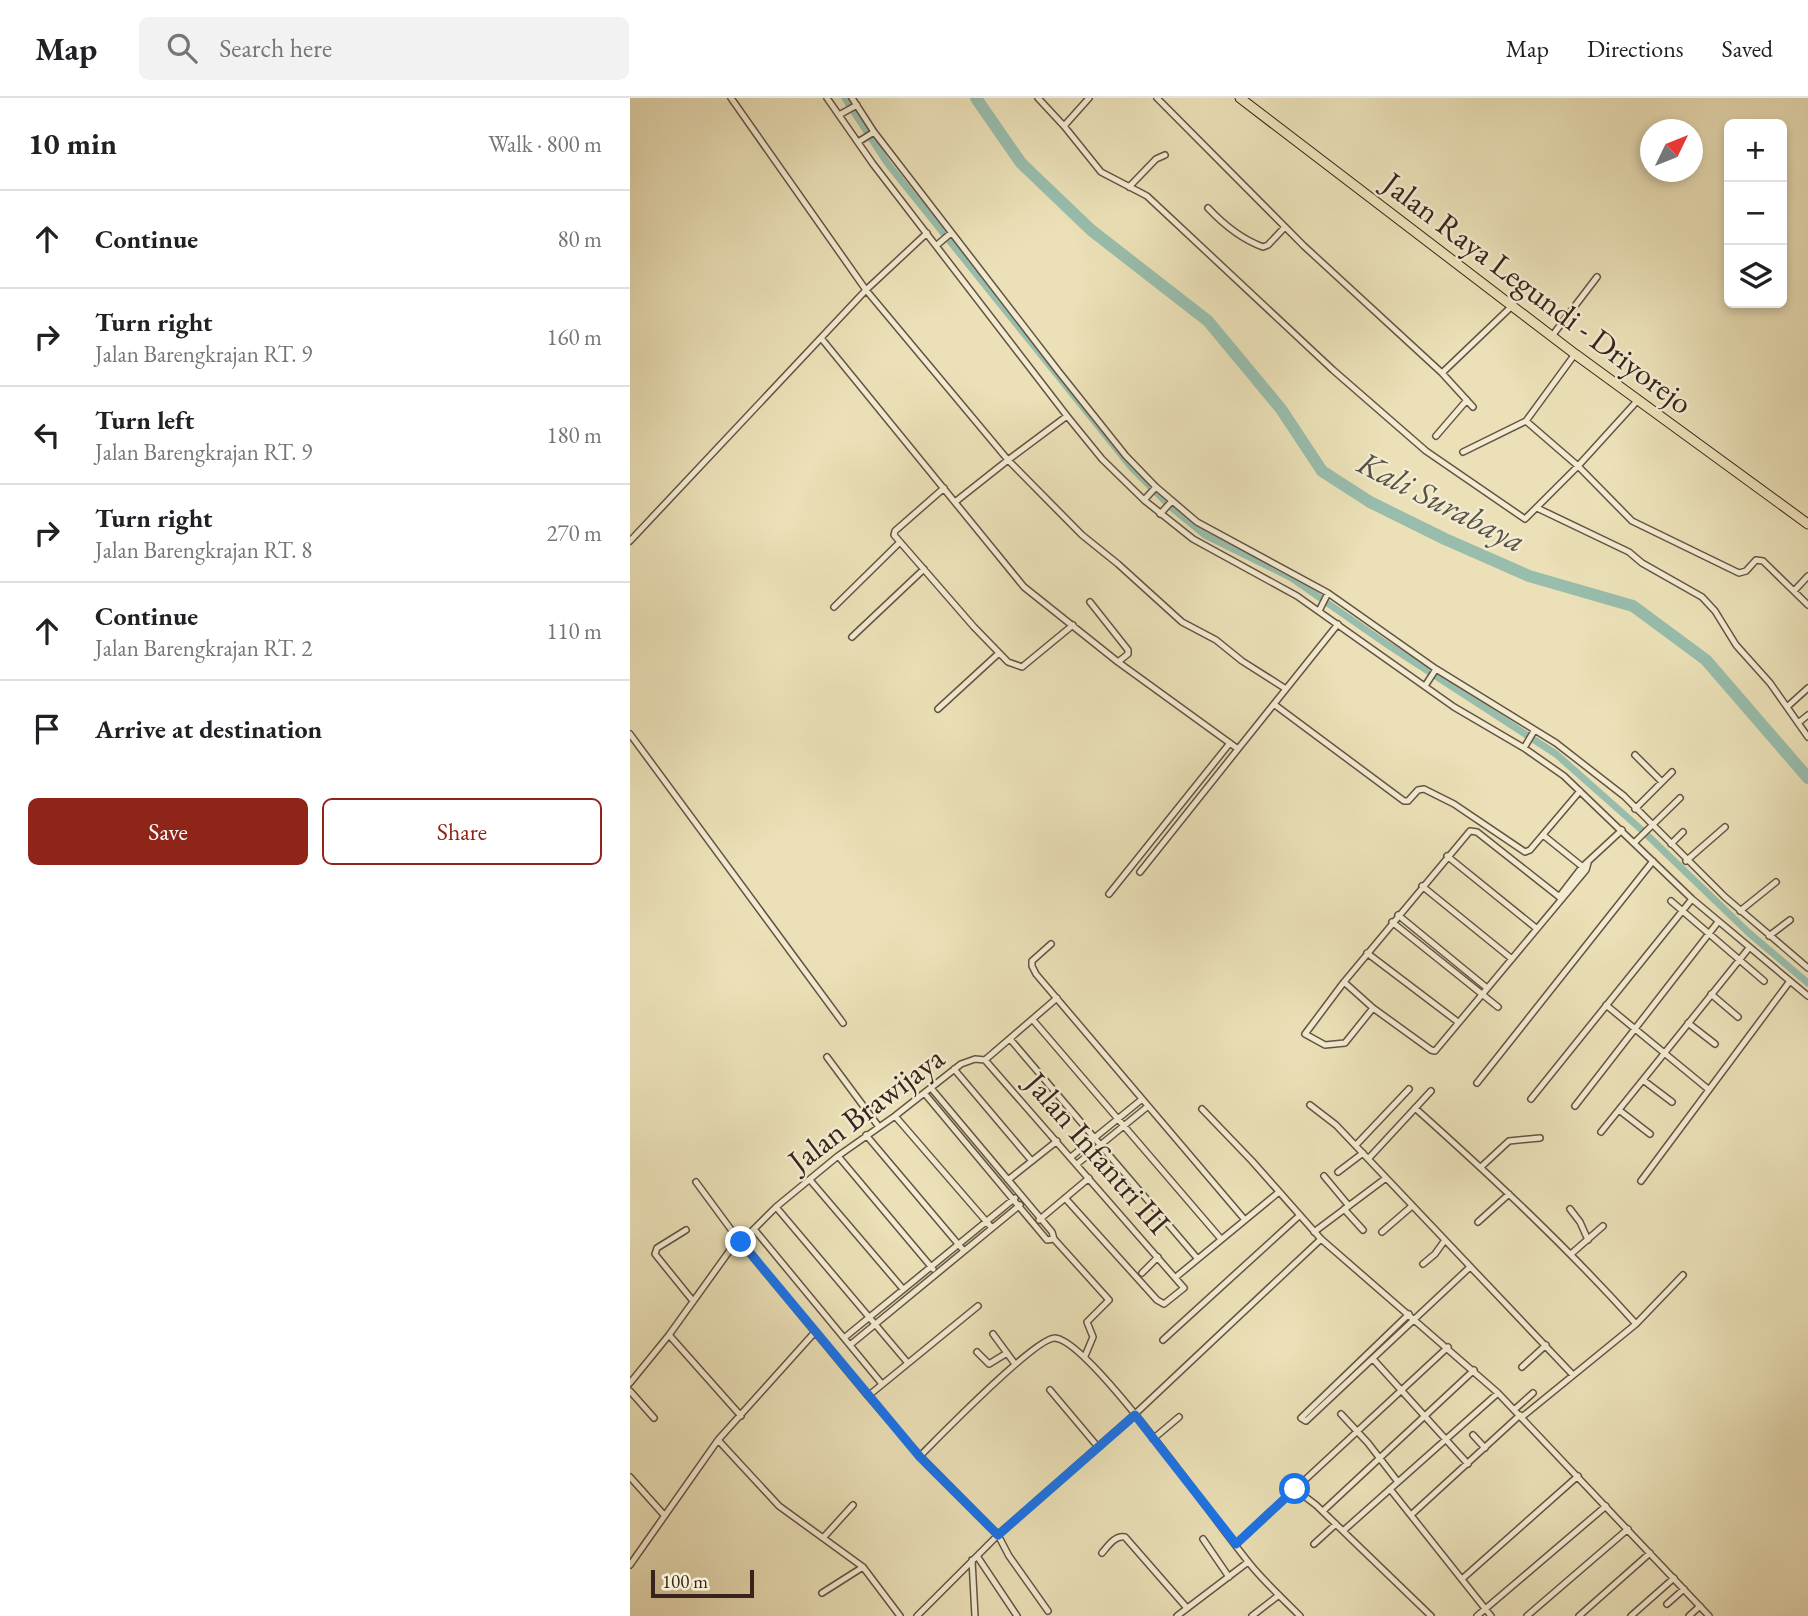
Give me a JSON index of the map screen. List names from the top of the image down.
{
  "streets": {
    "main road": ["Jalan Raya Legundi - Driyorejo"],
    "street": ["Jalan Brawijaya", "Jalan Infantri III"]
  },
  "crossings": [
    ["Jalan Brawijaya", "Jalan Infantri III"]
  ],
  "water": ["Kali Surabaya"],
  "scale_bar": "100 m",
  "north": "top right",
  "page": {
    "header": "Map",
    "search": "Search here",
    "nav": ["Map", "Directions", "Saved"],
    "heading": ["10 min", "Walk · 800 m"],
    "map_buttons": ["+", "−"],
    "list": [
      ["Continue", "80 m"],
      ["Turn right", "Jalan Barengkrajan RT. 9", "160 m"],
      ["Turn left", "Jalan Barengkrajan RT. 9", "180 m"],
      ["Turn right", "Jalan Barengkrajan RT. 8", "270 m"],
      ["Continue", "Jalan Barengkrajan RT. 2", "110 m"],
      "Arrive at destination"
    ],
    "buttons": ["Save", "Share"],
    "scale": "100 m"
  }
}
